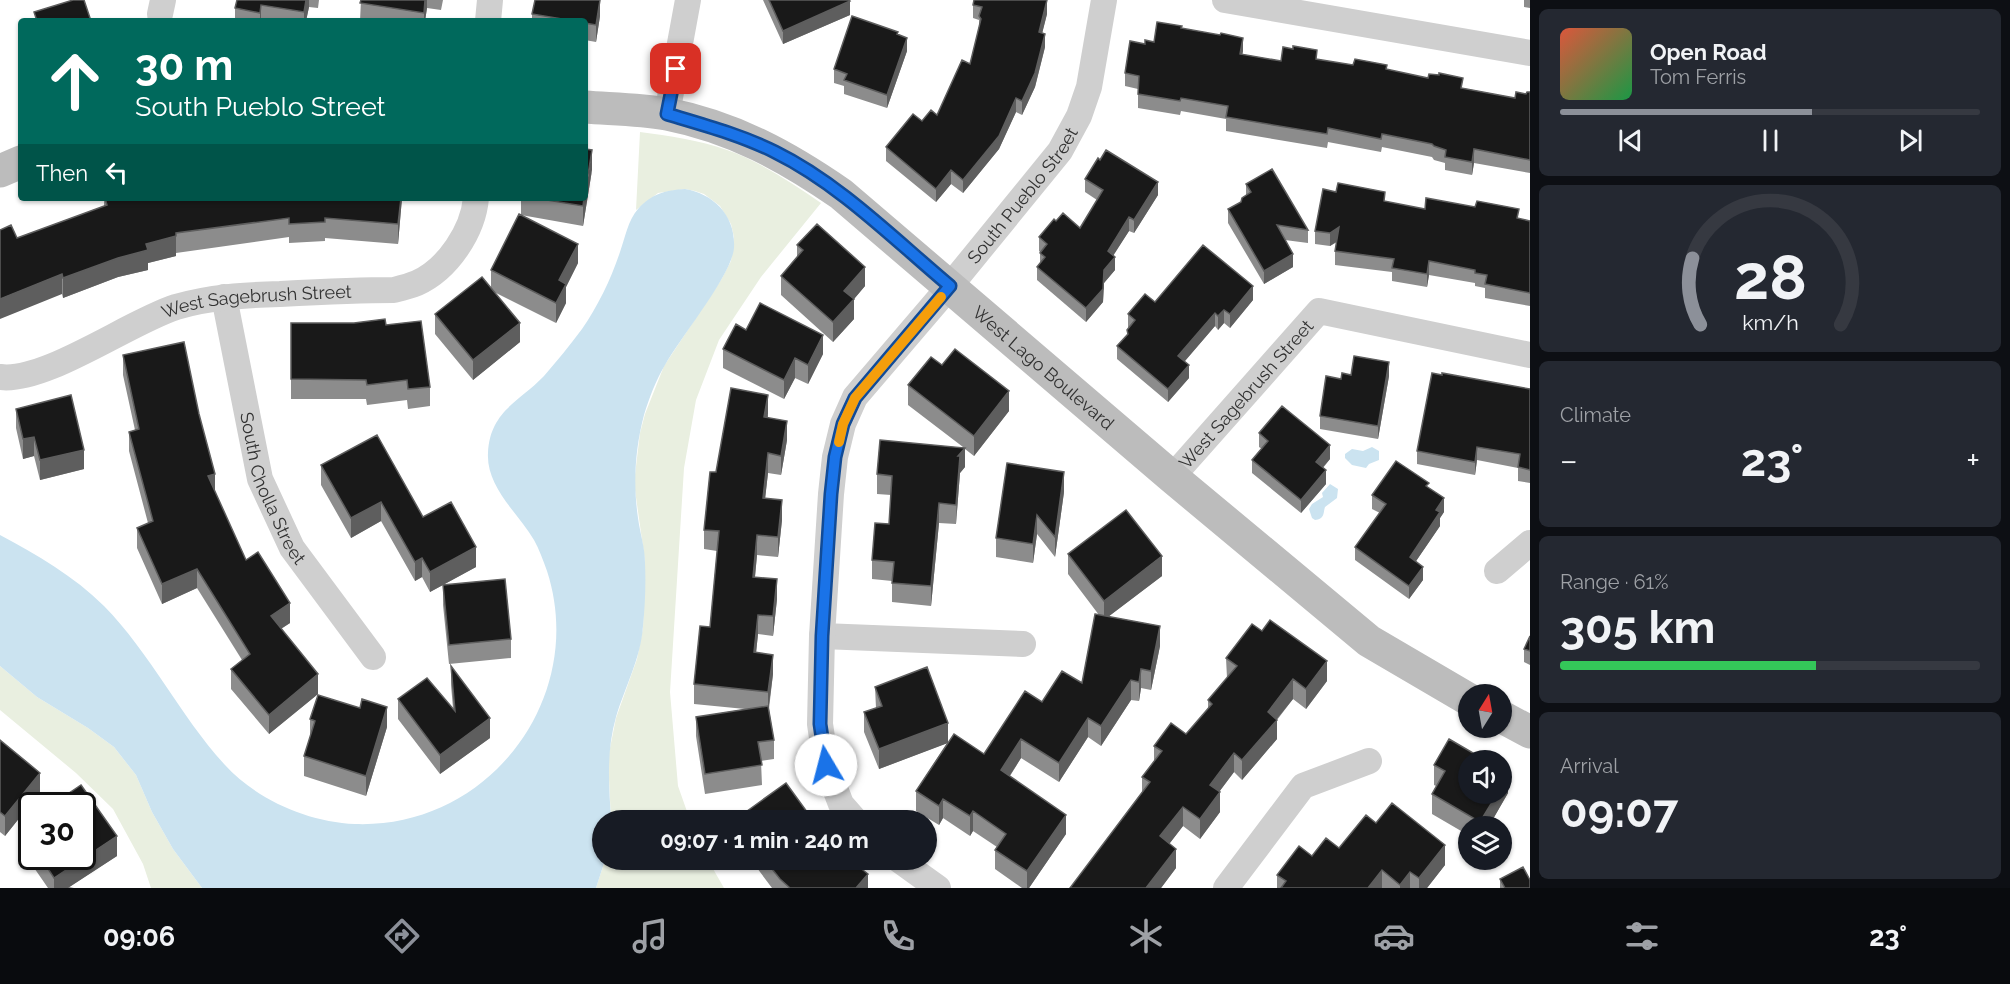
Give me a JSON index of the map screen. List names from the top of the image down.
{
  "streets": {
    "street": [
      "South Pueblo Street",
      "West Sagebrush Street",
      "West Lago Boulevard",
      "South Cholla Street"
    ]
  },
  "crossings": [
    ["South Pueblo Street", "West Lago Boulevard"],
    ["West Sagebrush Street", "West Lago Boulevard"],
    ["West Sagebrush Street", "South Cholla Street"]
  ],
  "north": "top",
  "page": {
    "turn": ["30 m", "South Pueblo Street"],
    "song": ["Open Road", "Tom Ferris"],
    "then": "Then",
    "tile": [
      "Climate",
      ["Range · 61%", "305 km"],
      ["Arrival", "09:07"]
    ],
    "heat": ["−", "23°", "+"],
    "limit": "30",
    "trip": "09:07 · 1 min · 240 m",
    "tabs": ["09:06", "23°"],
    "gauge": ["28", "km/h"]
  }
}
